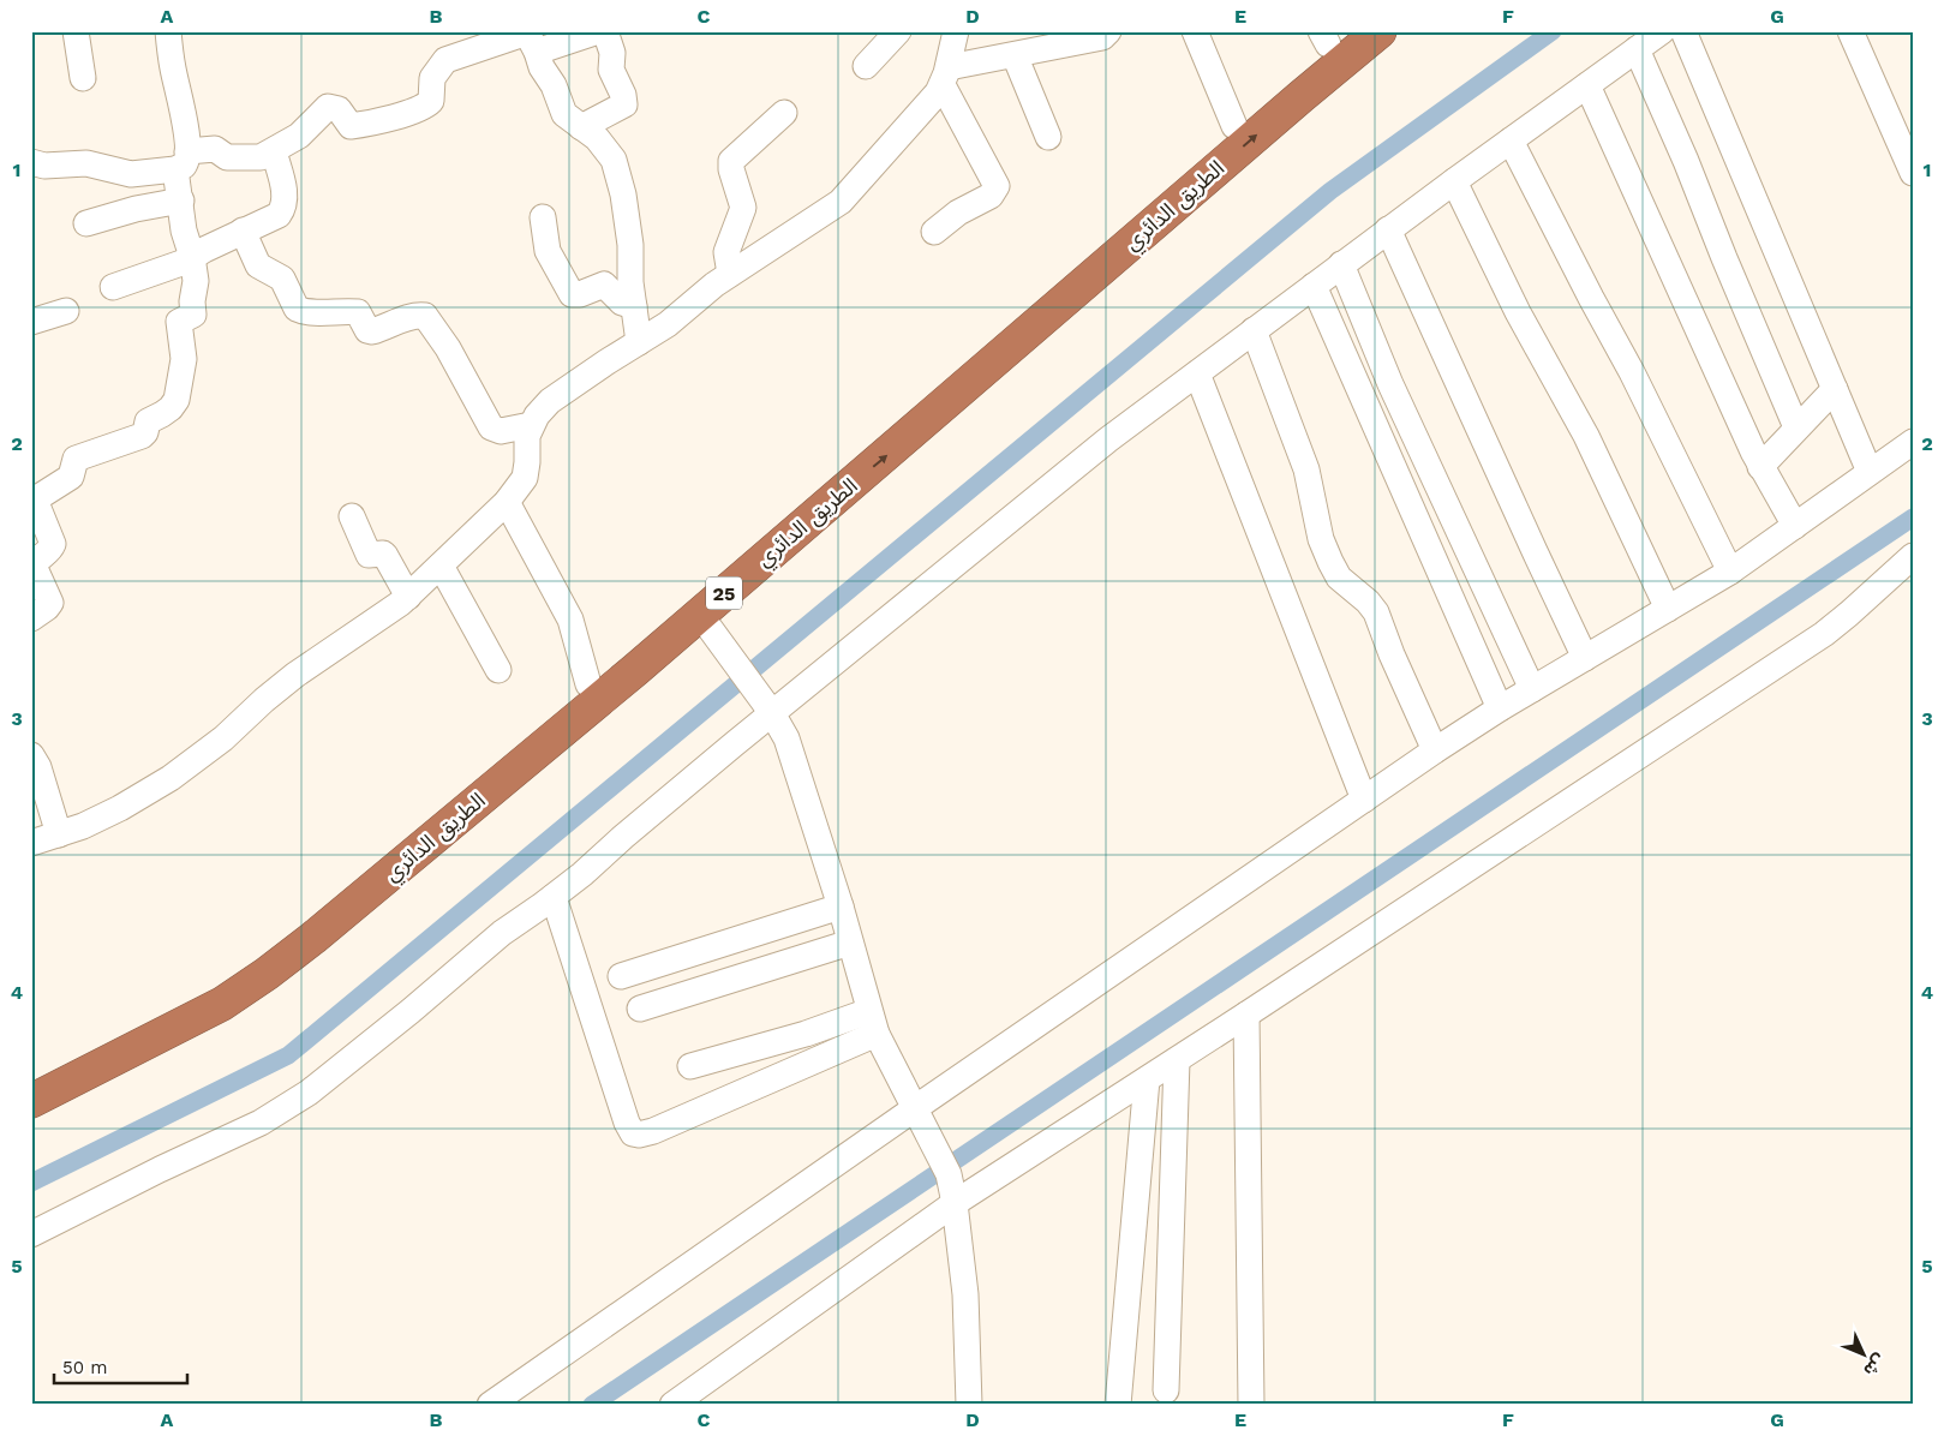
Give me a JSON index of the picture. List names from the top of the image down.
{
  "streets": {
    "highway": ["الطريق الدائري", "25"]
  },
  "scale_bar": "50 m",
  "north": "bottom right",
  "grid": {
    "columns": [
      "A",
      "B",
      "C",
      "D",
      "E",
      "F",
      "G"
    ],
    "rows": [
      "1",
      "2",
      "3",
      "4",
      "5"
    ]
  }
}
